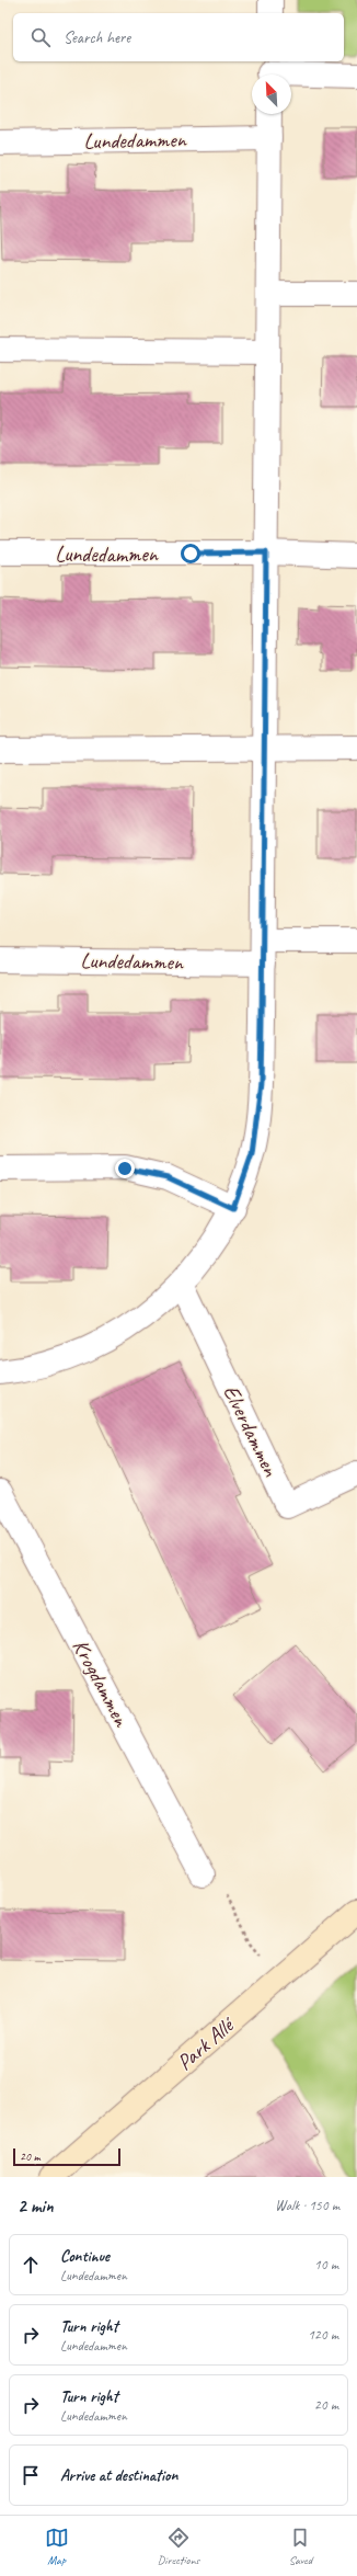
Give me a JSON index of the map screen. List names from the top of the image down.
{
  "streets": {
    "street": [
      "Lundedammen",
      "Elverdammen",
      "Krogdammen",
      "Park Allé"
    ]
  },
  "scale_bar": "20 m",
  "north": "top left",
  "page": {
    "search": "Search here",
    "scale": "20 m",
    "heading": ["2 min", "Walk · 150 m"],
    "list": [
      ["Continue", "Lundedammen", "10 m"],
      ["Turn right", "Lundedammen", "120 m"],
      ["Turn right", "Lundedammen", "20 m"],
      "Arrive at destination"
    ],
    "nav": ["Map", "Directions", "Saved"]
  }
}
